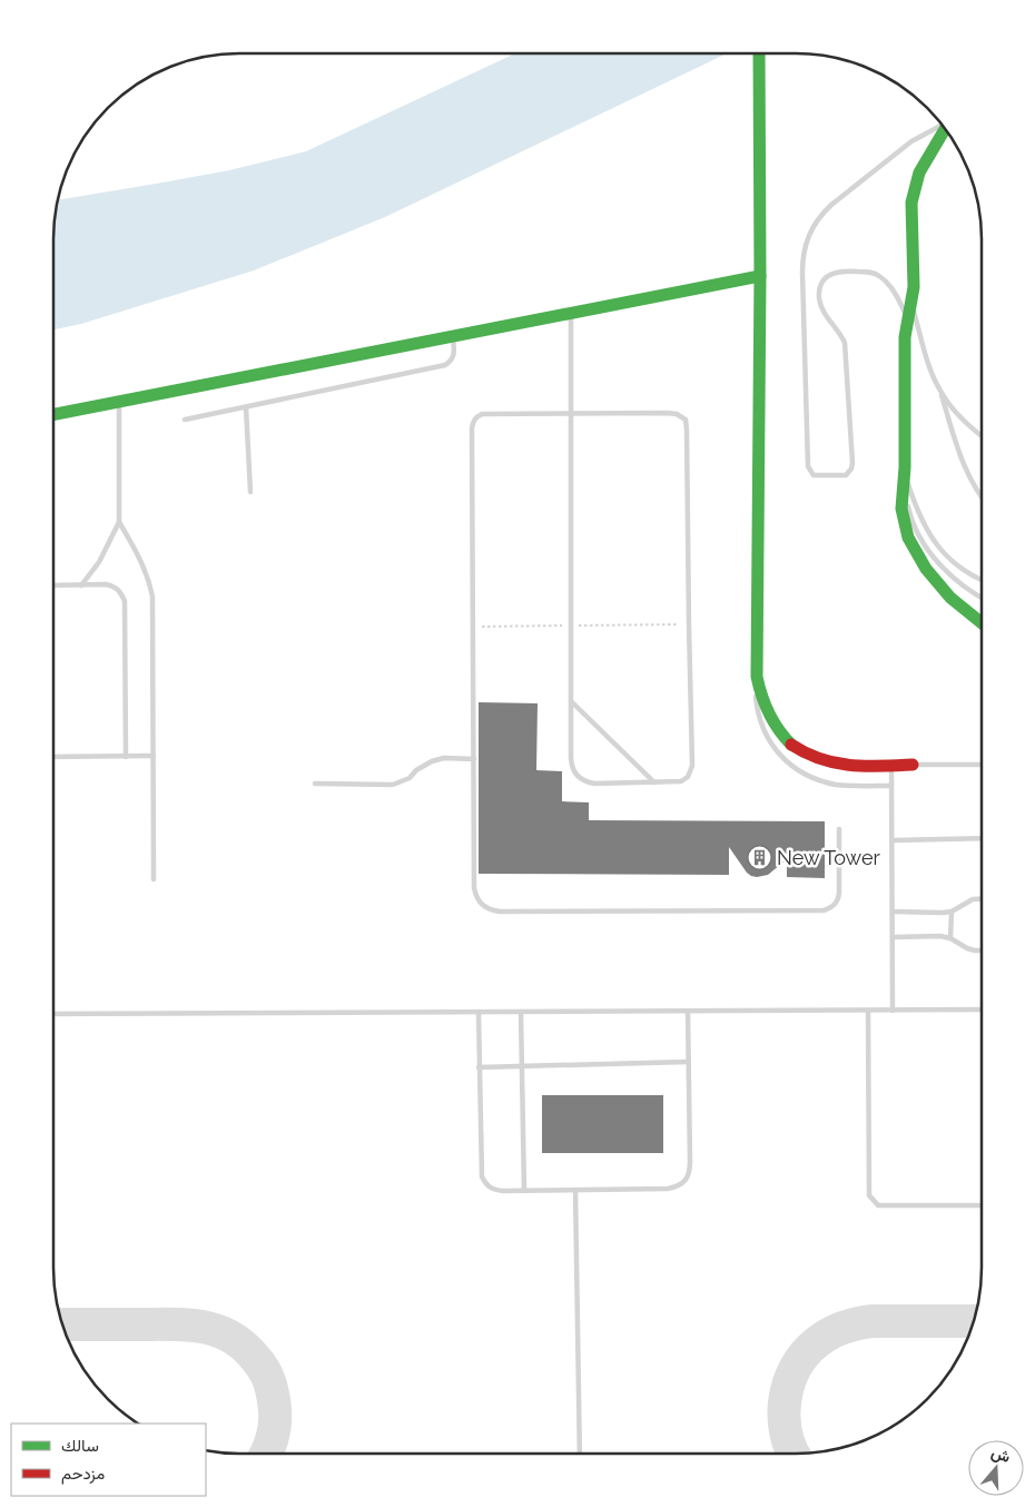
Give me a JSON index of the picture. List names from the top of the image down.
{
  "places": {
    "building": ["New Tower"]
  },
  "legend": ["سالك", "مزدحم"],
  "north": "top"
}
